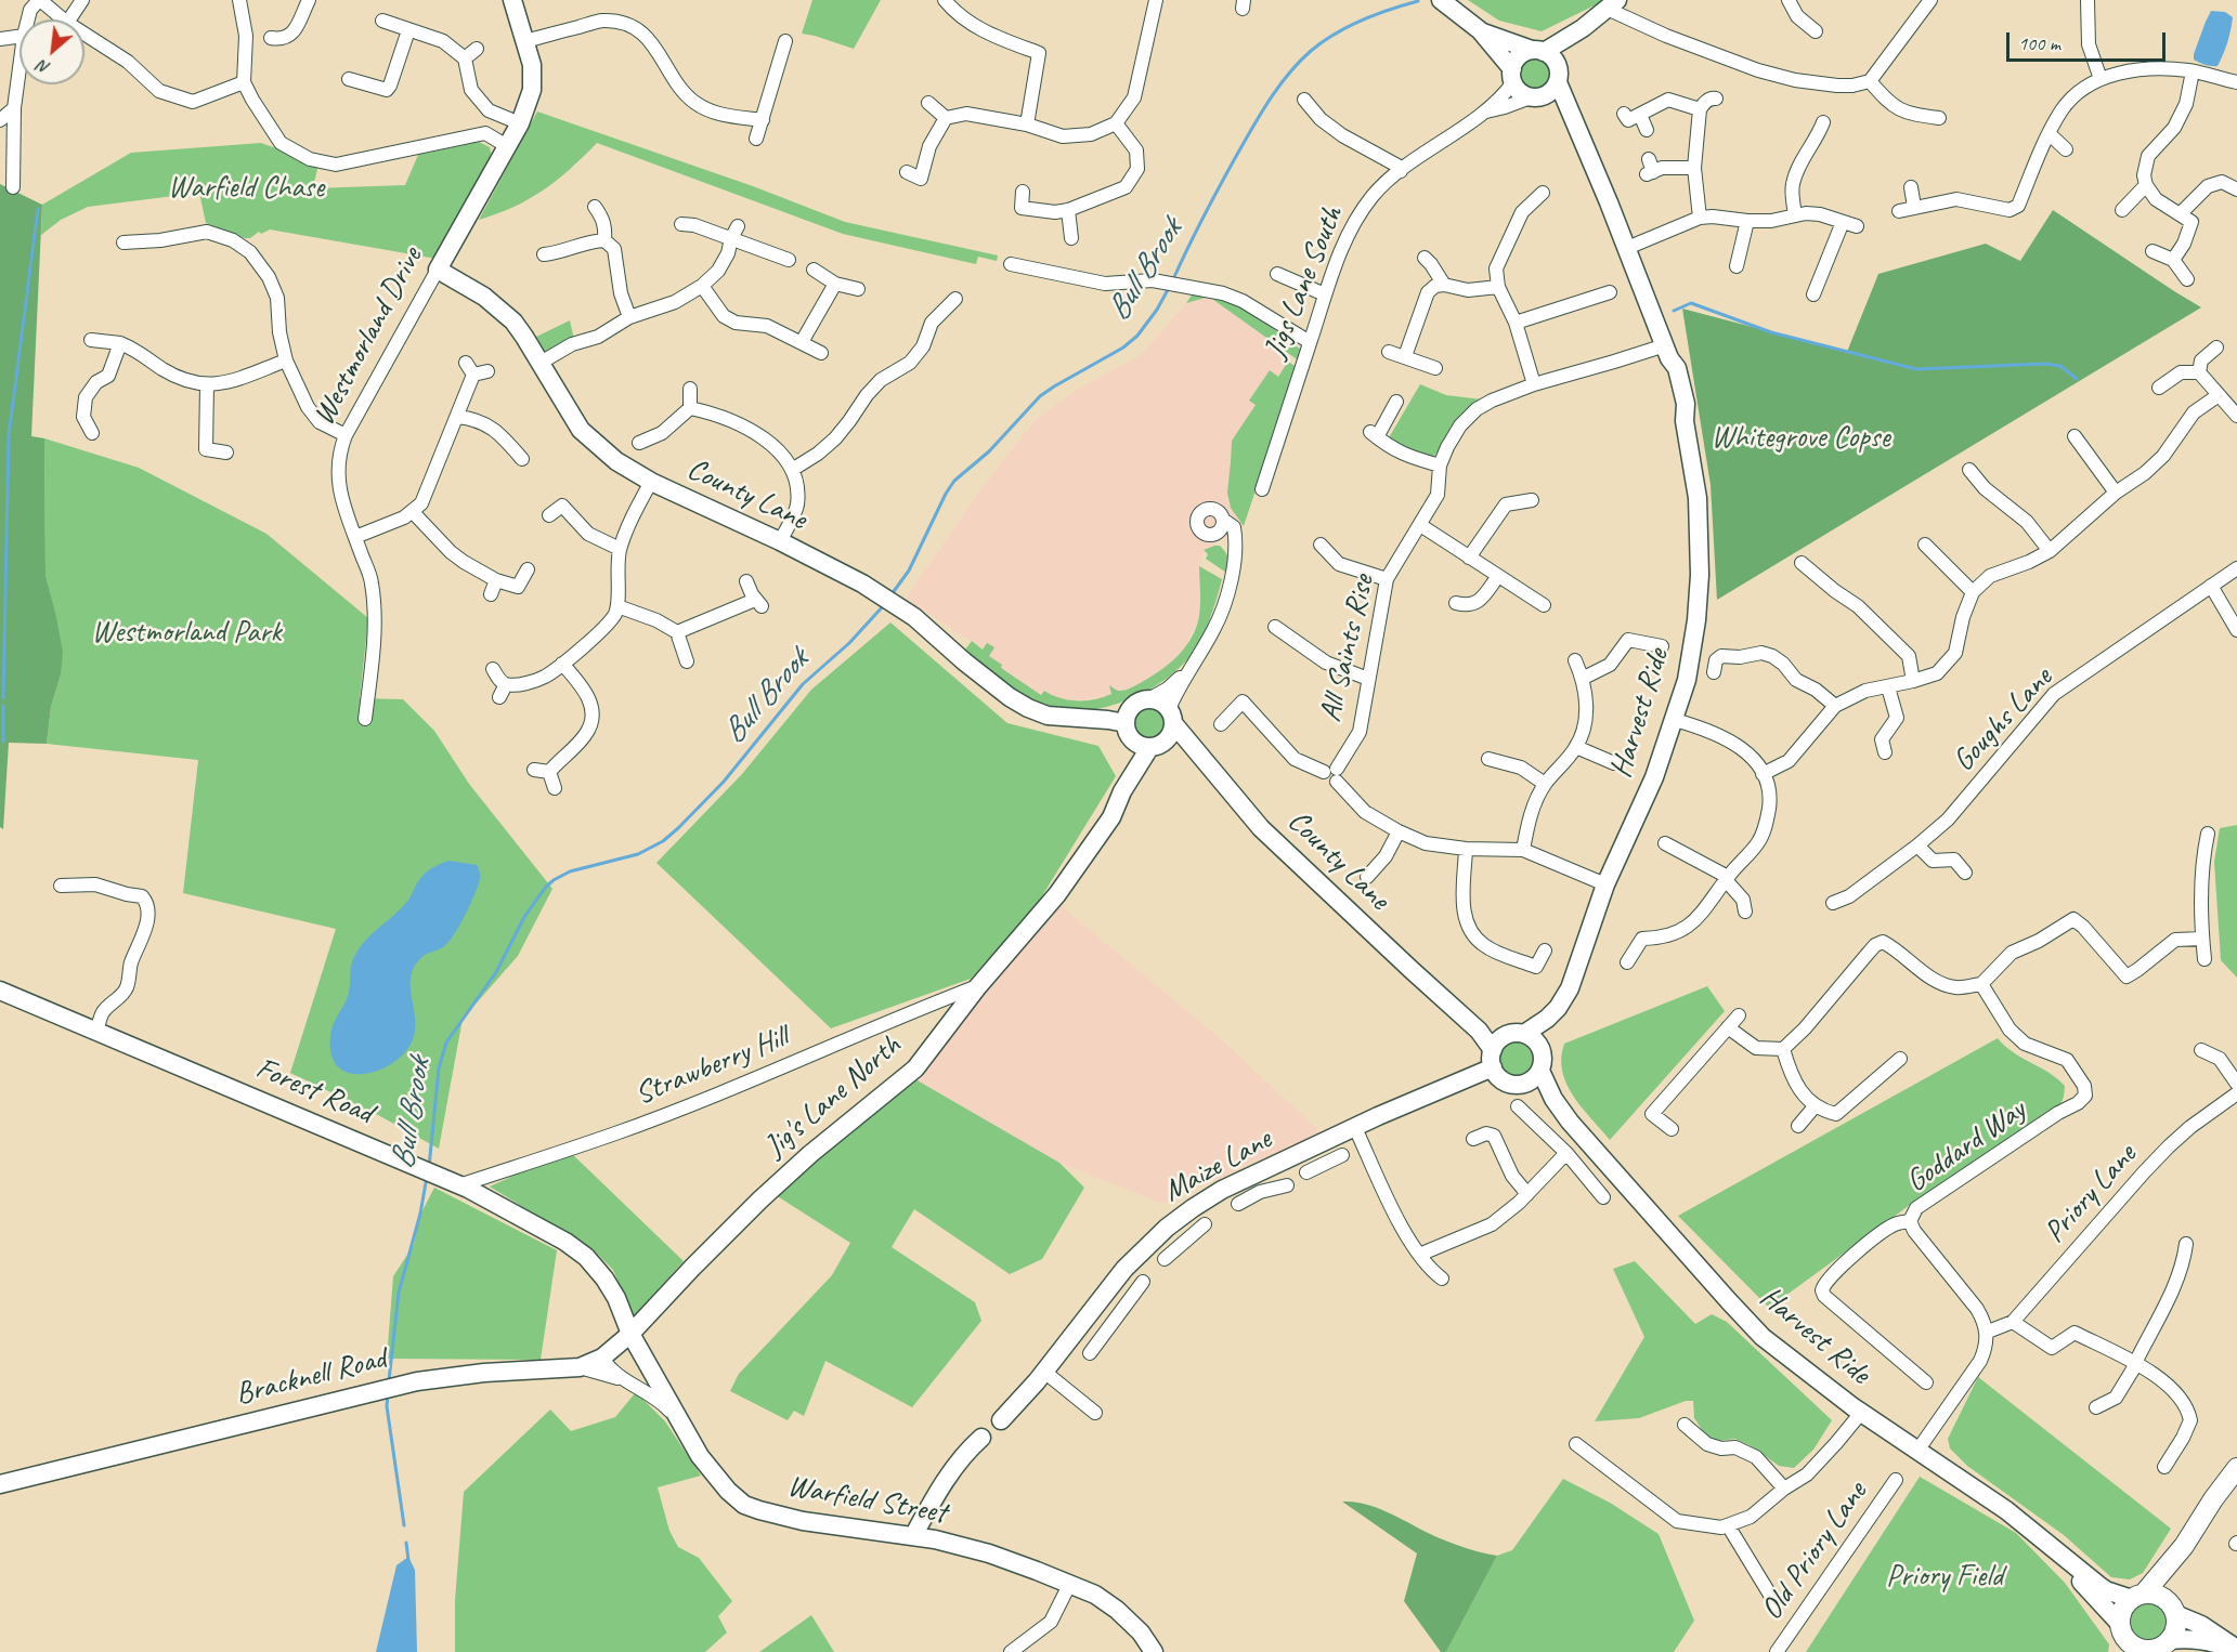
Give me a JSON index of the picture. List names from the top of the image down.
{
  "streets": {
    "street": [
      "Jigs Lane South",
      "Westmorland Drive",
      "County Lane",
      "All Saints Rise",
      "Harvest Ride",
      "Goughs Lane",
      "Strawberry Hill",
      "Forest Road",
      "Jig's Lane North",
      "Goddard Way",
      "Maize Lane",
      "Priory Lane",
      "Bracknell Road",
      "Warfield Street",
      "Old Priory Lane"
    ]
  },
  "crossings": [
    ["Jigs Lane South", "Harvest Ride"],
    ["Westmorland Drive", "County Lane"],
    ["County Lane", "Harvest Ride"],
    ["County Lane", "Jig's Lane North"],
    ["County Lane", "Maize Lane"],
    ["All Saints Rise", "Harvest Ride"],
    ["Harvest Ride", "Maize Lane"],
    ["Strawberry Hill", "Forest Road"],
    ["Strawberry Hill", "Jig's Lane North"],
    ["Forest Road", "Jig's Lane North"],
    ["Forest Road", "Bracknell Road"],
    ["Forest Road", "Warfield Street"],
    ["Jig's Lane North", "Bracknell Road"],
    ["Jig's Lane North", "Warfield Street"],
    ["Goddard Way", "Priory Lane"],
    ["Bracknell Road", "Warfield Street"]
  ],
  "water": ["Bull Brook"],
  "parks": [
    "Warfield Chase",
    "Whitegrove Copse",
    "Westmorland Park",
    "Priory Field"
  ],
  "scale_bar": "100 m",
  "north": "bottom left"
}
